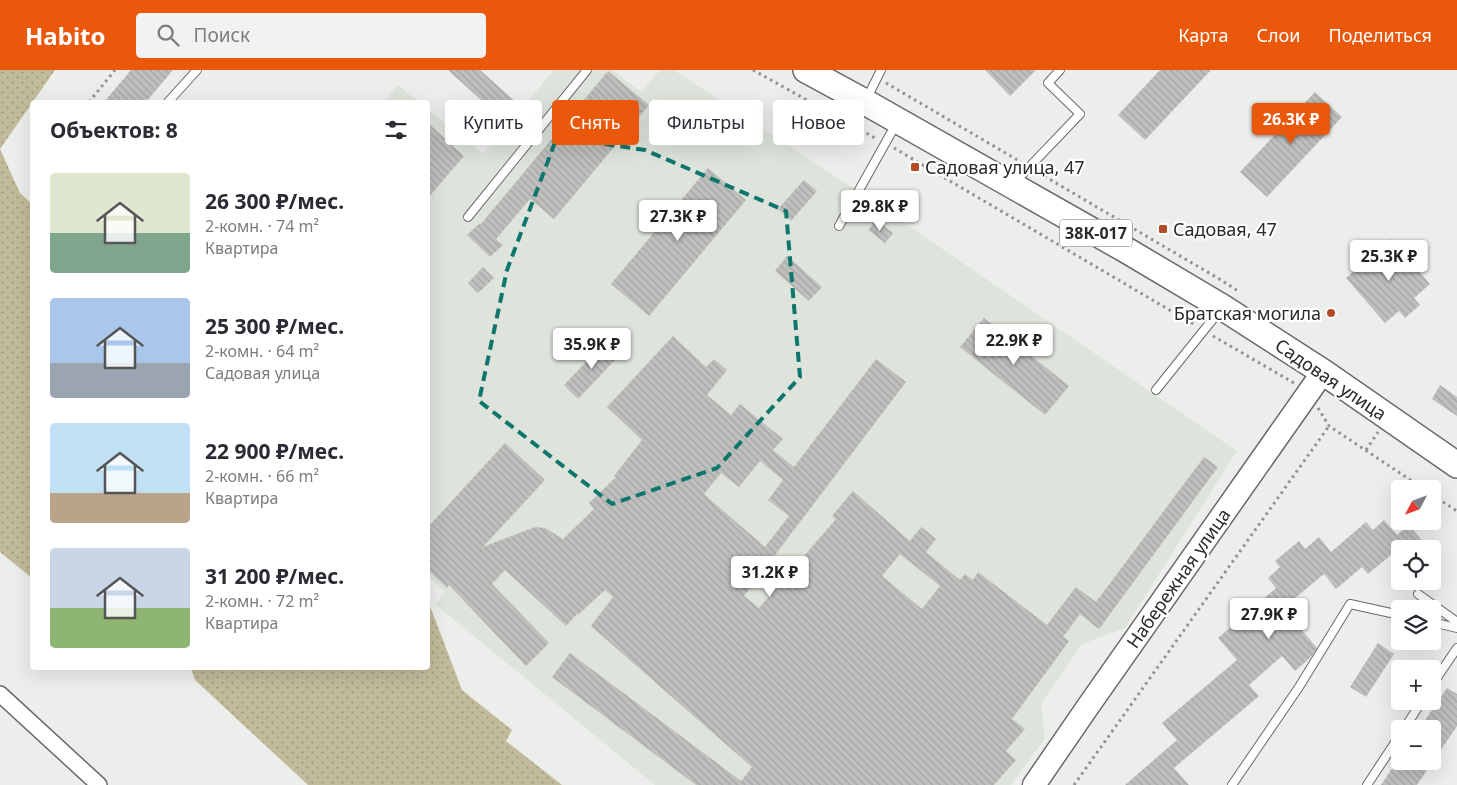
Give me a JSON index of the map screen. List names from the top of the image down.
{
  "streets": {
    "main road": ["38К-017", "Садовая улица", "Набережная улица"]
  },
  "crossings": [
    ["38К-017", "Садовая улица"],
    ["Садовая улица", "Набережная улица"]
  ],
  "places": {
    "transit": ["Садовая улица, 47", "Садовая, 47"],
    "other": ["Братская могила"]
  },
  "north": "bottom left",
  "page": {
    "header": "Habito",
    "search": "Поиск",
    "nav": ["Карта", "Слои", "Поделиться"],
    "chip": [
      "Купить",
      "Снять",
      "Фильтры",
      "Новое"
    ],
    "heading": "Объектов: 8",
    "price": [
      "26.3K ₽",
      "29.8K ₽",
      "27.3K ₽",
      "25.3K ₽",
      "22.9K ₽",
      "35.9K ₽",
      "31.2K ₽",
      "27.9K ₽"
    ],
    "list": [
      {
        "name": "26 300 ₽/мес.",
        "note": "2-комн. · 74 m² · Квартира"
      },
      {
        "name": "25 300 ₽/мес.",
        "note": "2-комн. · 64 m² · Садовая улица"
      },
      {
        "name": "22 900 ₽/мес.",
        "note": "2-комн. · 66 m² · Квартира"
      },
      {
        "name": "31 200 ₽/мес.",
        "note": "2-комн. · 72 m² · Квартира"
      }
    ],
    "map_buttons": ["+", "−"]
  }
}
